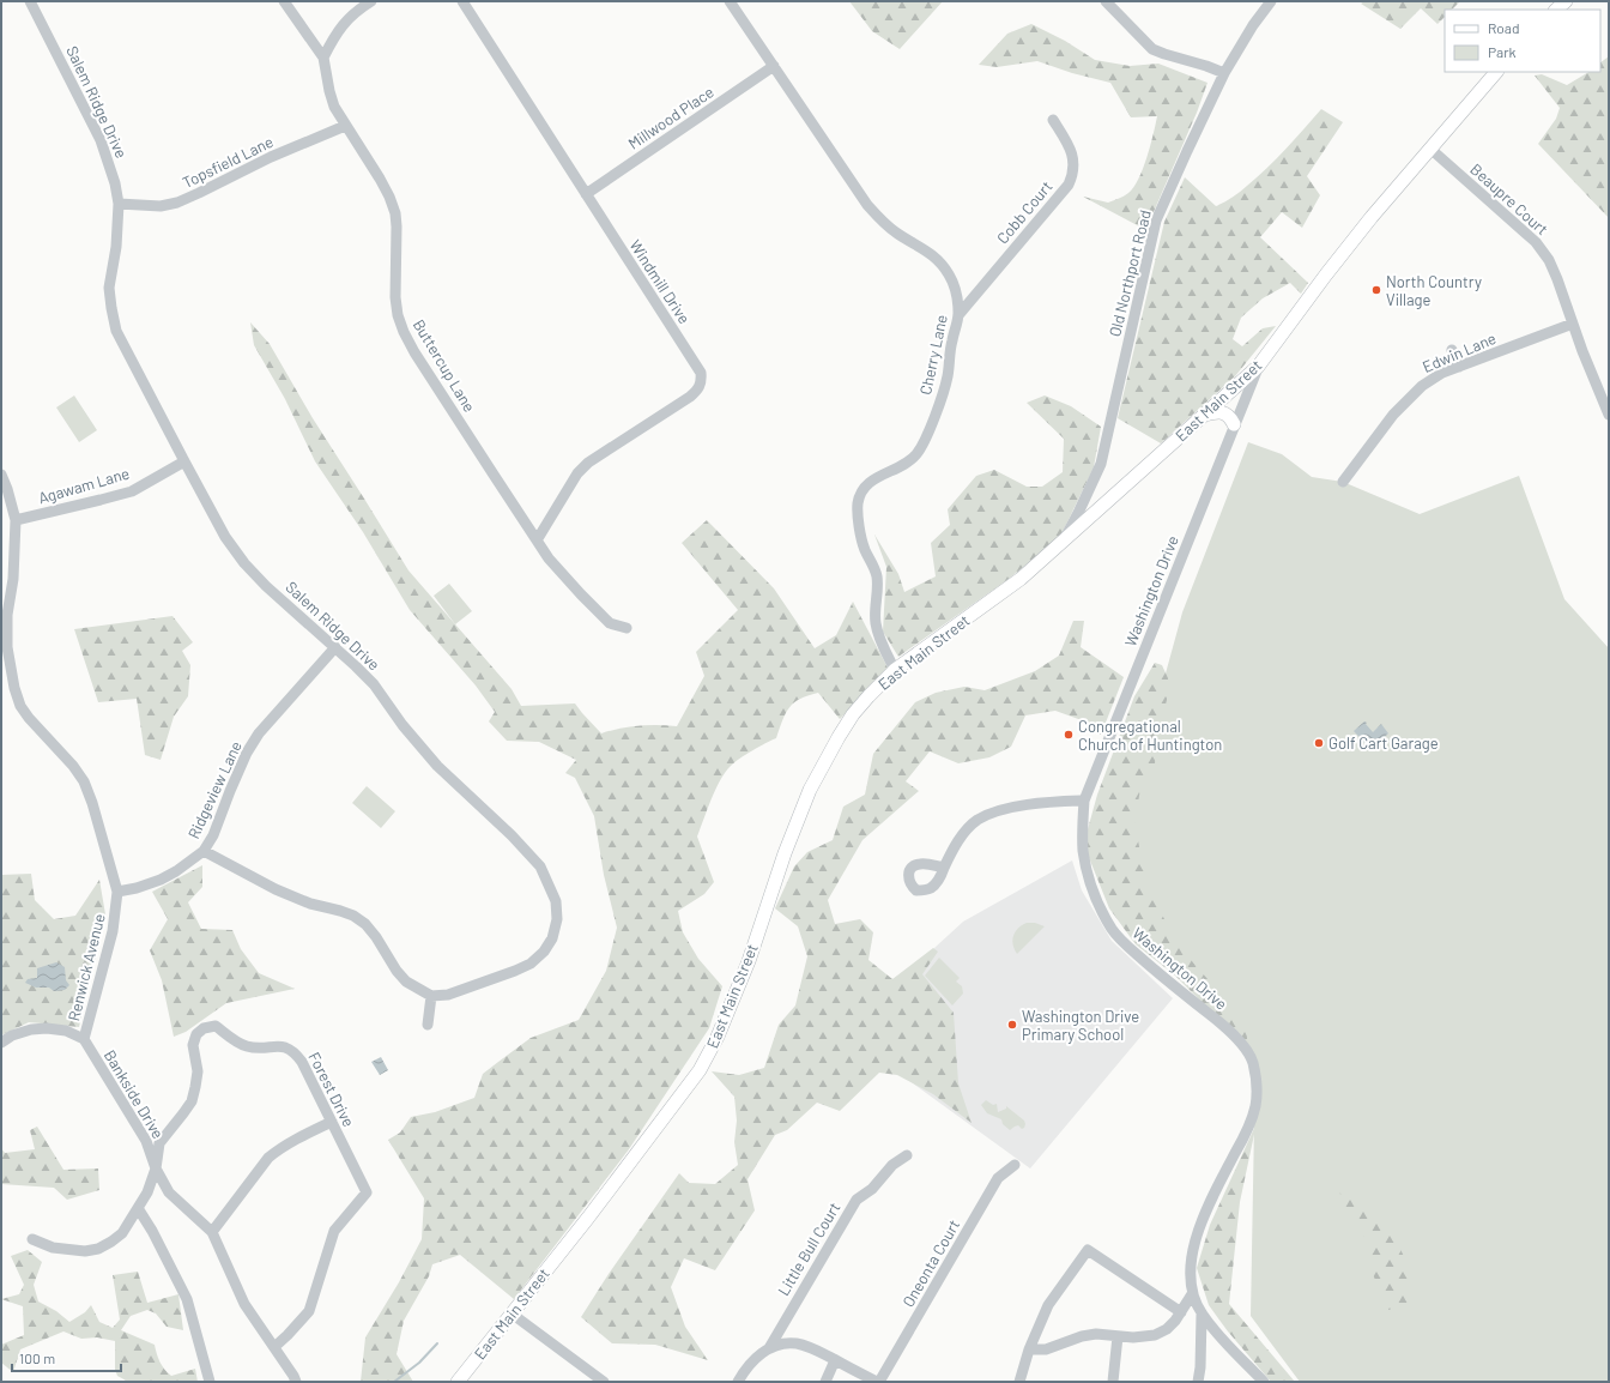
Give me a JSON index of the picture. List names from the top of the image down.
{
  "streets": {
    "main road": ["East Main Street"],
    "street": [
      "Salem Ridge Drive",
      "Millwood Place",
      "Topsfield Lane",
      "Beaupre Court",
      "Cobb Court",
      "Old Northport Road",
      "Windmill Drive",
      "Edwin Lane",
      "Cherry Lane",
      "Buttercup Lane",
      "Agawam Lane",
      "Washington Drive",
      "Ridgeview Lane",
      "Renwick Avenue",
      "Forest Drive",
      "Bankside Drive",
      "Little Bull Court",
      "Oneonta Court"
    ]
  },
  "crossings": [
    ["Salem Ridge Drive", "Topsfield Lane"],
    ["Salem Ridge Drive", "Agawam Lane"],
    ["Salem Ridge Drive", "Ridgeview Lane"],
    ["Millwood Place", "Windmill Drive"],
    ["Millwood Place", "Cherry Lane"],
    ["Topsfield Lane", "Buttercup Lane"],
    ["Beaupre Court", "Edwin Lane"],
    ["Beaupre Court", "East Main Street"],
    ["Cobb Court", "Cherry Lane"],
    ["Old Northport Road", "East Main Street"],
    ["Windmill Drive", "Buttercup Lane"],
    ["Cherry Lane", "East Main Street"],
    ["East Main Street", "Washington Drive"],
    ["Agawam Lane", "Renwick Avenue"],
    ["Ridgeview Lane", "Renwick Avenue"],
    ["Renwick Avenue", "Bankside Drive"],
    ["Forest Drive", "Bankside Drive"]
  ],
  "places": [
    "North Country Village",
    "Congregational Church of Huntington",
    "Golf Cart Garage",
    "Washington Drive Primary School"
  ],
  "legend": ["Road", "Park"],
  "scale_bar": "100 m"
}
